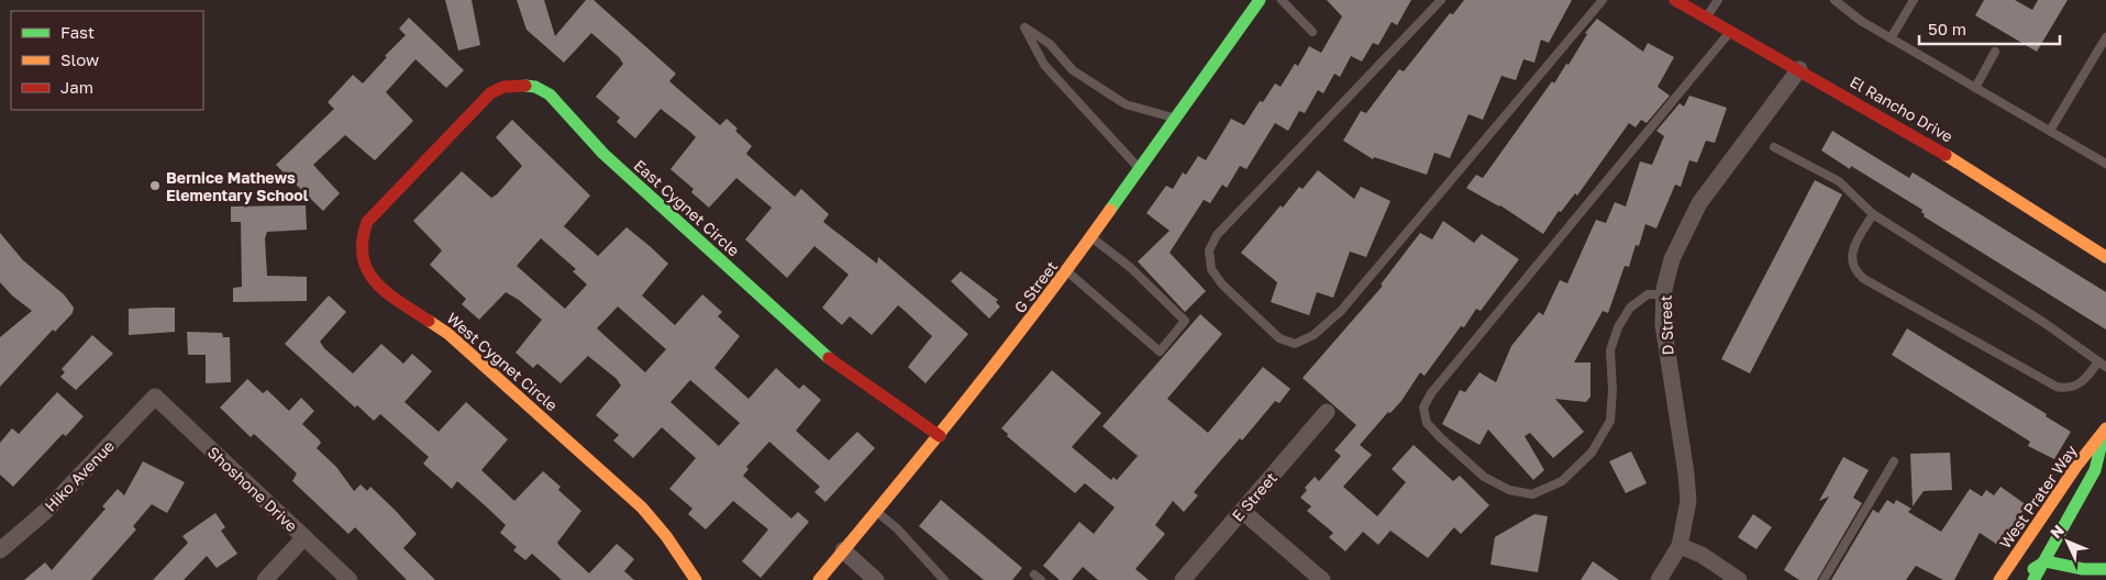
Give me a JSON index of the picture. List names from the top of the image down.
{
  "streets": {
    "street": [
      "El Rancho Drive",
      "East Cygnet Circle",
      "G Street",
      "D Street",
      "West Cygnet Circle",
      "Hiko Avenue",
      "Shoshone Drive",
      "E Street",
      "West Prater Way"
    ]
  },
  "crossings": [
    ["El Rancho Drive", "D Street"],
    ["East Cygnet Circle", "G Street"],
    ["East Cygnet Circle", "West Cygnet Circle"],
    ["Hiko Avenue", "Shoshone Drive"]
  ],
  "places": ["Bernice Mathews Elementary School"],
  "legend": ["Fast", "Slow", "Jam"],
  "scale_bar": "50 m",
  "north": "top left"
}
